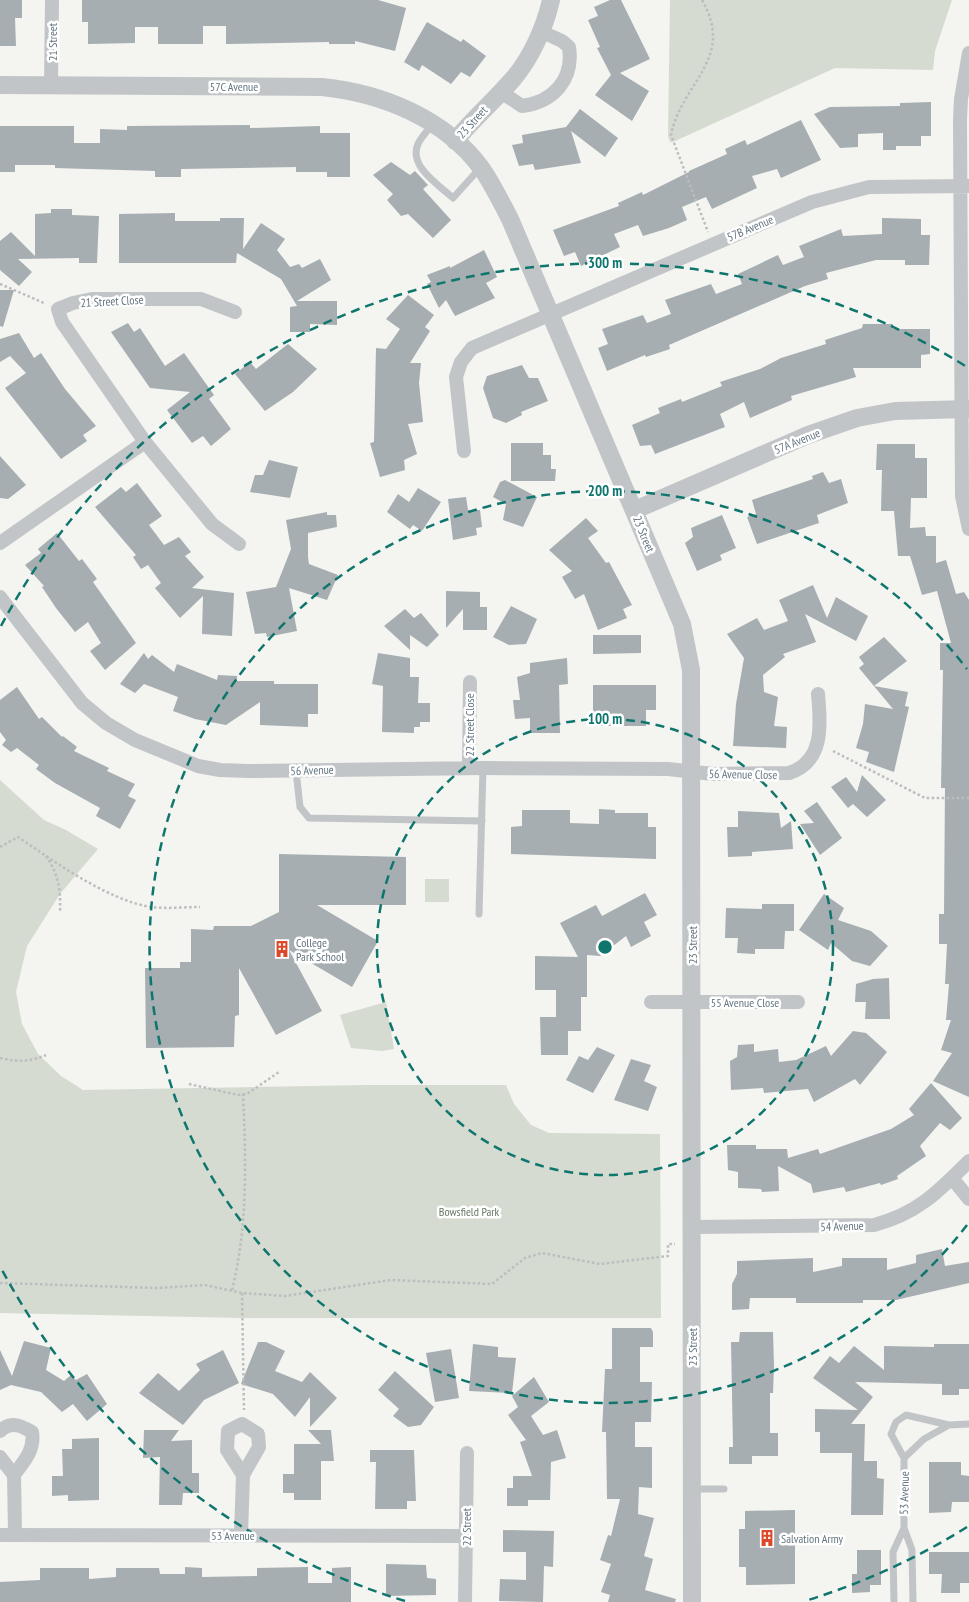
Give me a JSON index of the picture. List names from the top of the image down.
{
  "streets": {
    "street": [
      "21 Street",
      "57C Avenue",
      "23 Street",
      "57B Avenue",
      "21 Street Close",
      "57A Avenue",
      "22 Street Close",
      "56 Avenue",
      "56 Avenue Close",
      "55 Avenue Close",
      "54 Avenue",
      "53 Avenue",
      "22 Street"
    ]
  },
  "crossings": [
    ["21 Street", "57C Avenue"],
    ["57C Avenue", "23 Street"],
    ["23 Street", "57B Avenue"],
    ["23 Street", "57A Avenue"],
    ["23 Street", "56 Avenue"],
    ["23 Street", "56 Avenue Close"],
    ["23 Street", "55 Avenue Close"],
    ["23 Street", "54 Avenue"],
    ["22 Street Close", "56 Avenue"],
    ["56 Avenue", "56 Avenue Close"],
    ["53 Avenue", "22 Street"]
  ],
  "parks": ["Bowsfield Park"],
  "places": {
    "building": ["College Park School", "Salvation Army"]
  },
  "rings": ["300 m", "200 m", "100 m"]
}
